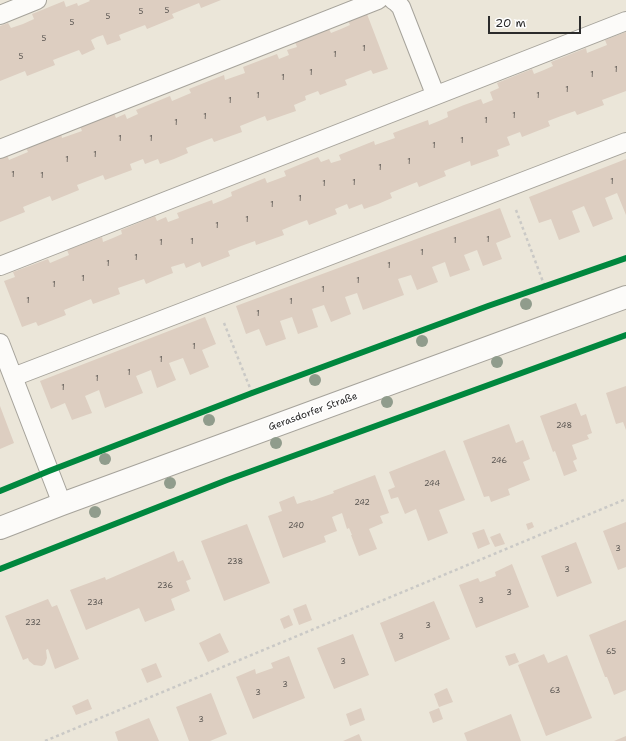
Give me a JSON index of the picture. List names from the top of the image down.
{
  "streets": {
    "main road": ["Gerasdorfer Straße"]
  },
  "house_numbers": [
    "5",
    "5",
    "5",
    "5",
    "5",
    "1",
    "1",
    "5",
    "1",
    "1",
    "1",
    "1",
    "1",
    "1",
    "1",
    "1",
    "1",
    "1",
    "1",
    "1",
    "1",
    "1",
    "1",
    "1",
    "1",
    "1",
    "1",
    "1",
    "1",
    "1",
    "1",
    "1",
    "1",
    "1",
    "1",
    "1",
    "1",
    "1",
    "1",
    "1",
    "1",
    "1",
    "1",
    "1",
    "1",
    "1",
    "1",
    "1",
    "1",
    "1",
    "1",
    "1",
    "1",
    "1",
    "1",
    "1",
    "1",
    "248",
    "246",
    "244",
    "242",
    "240",
    "3",
    "238",
    "3",
    "236",
    "3",
    "3",
    "234",
    "232",
    "3",
    "3",
    "65",
    "3",
    "3",
    "63",
    "3",
    "3"
  ],
  "scale_bar": "20 m"
}
